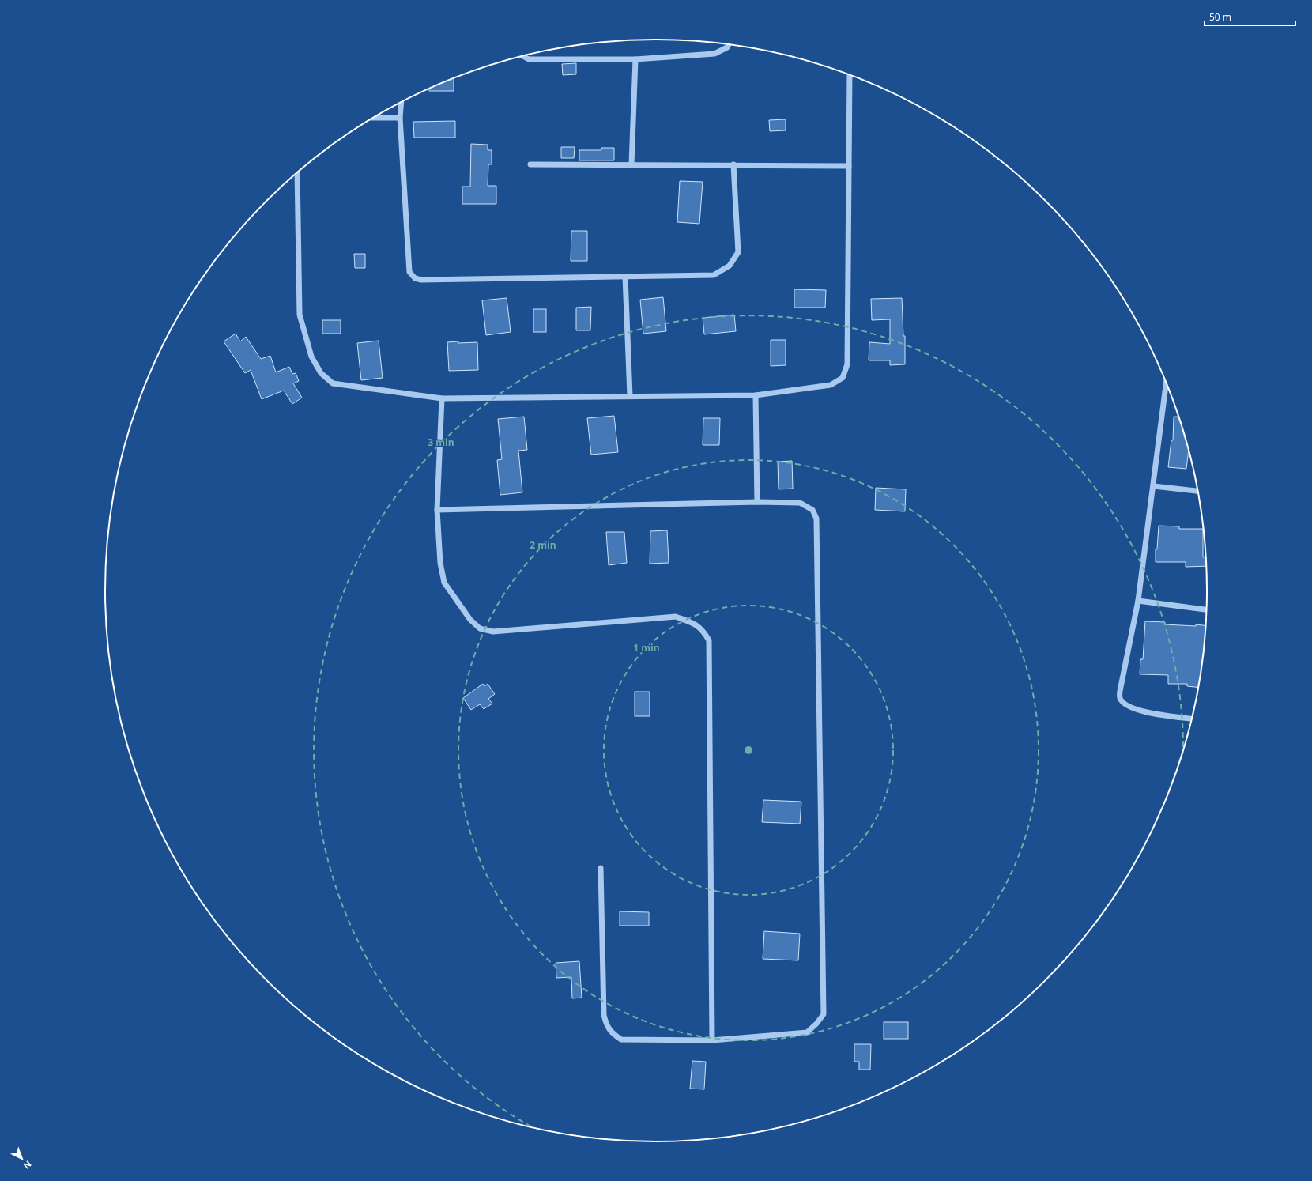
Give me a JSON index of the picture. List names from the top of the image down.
{
  "scale_bar": "50 m",
  "north": "bottom right",
  "rings": ["3 min", "2 min", "1 min"]
}
